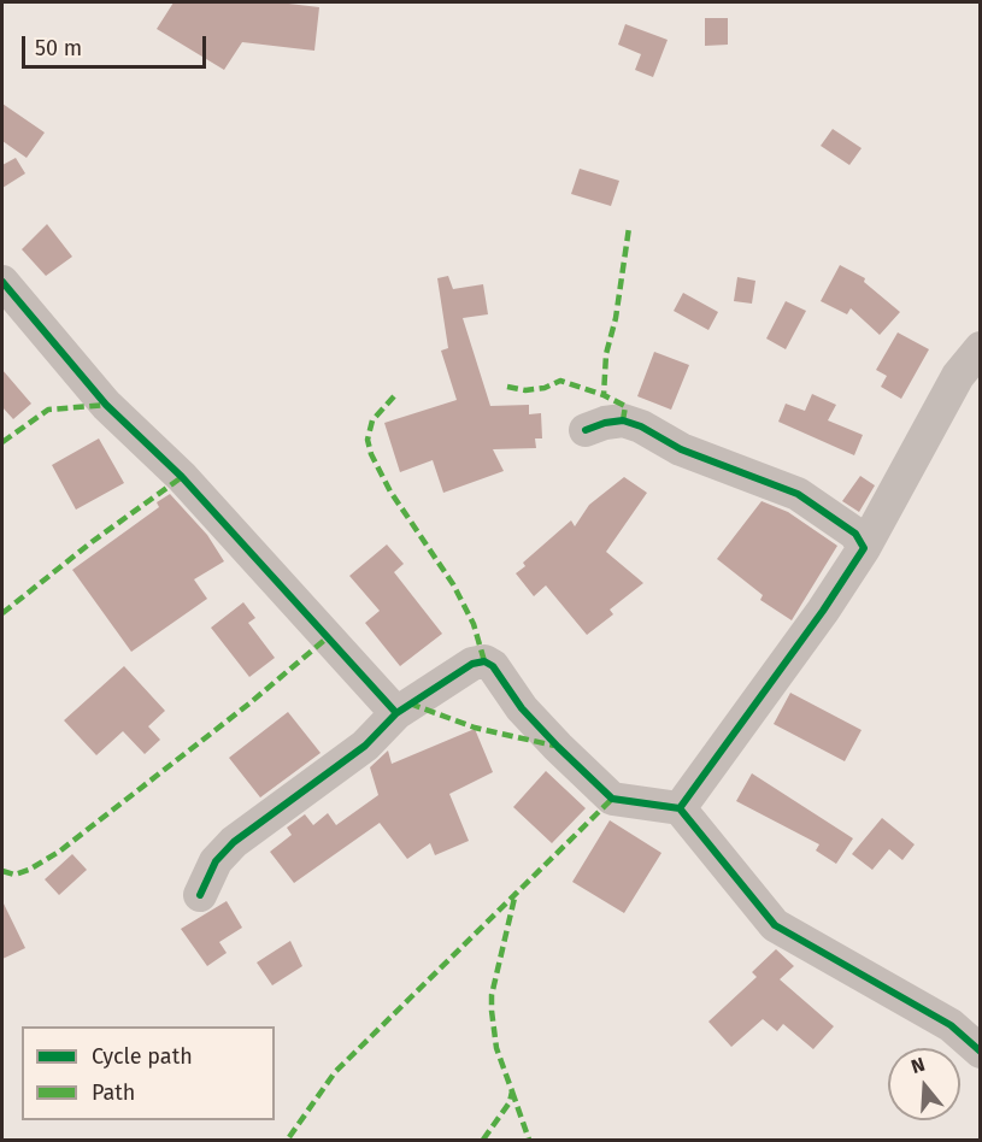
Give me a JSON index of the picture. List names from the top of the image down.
{
  "legend": ["Cycle path", "Path"],
  "scale_bar": "50 m",
  "north": "top"
}
